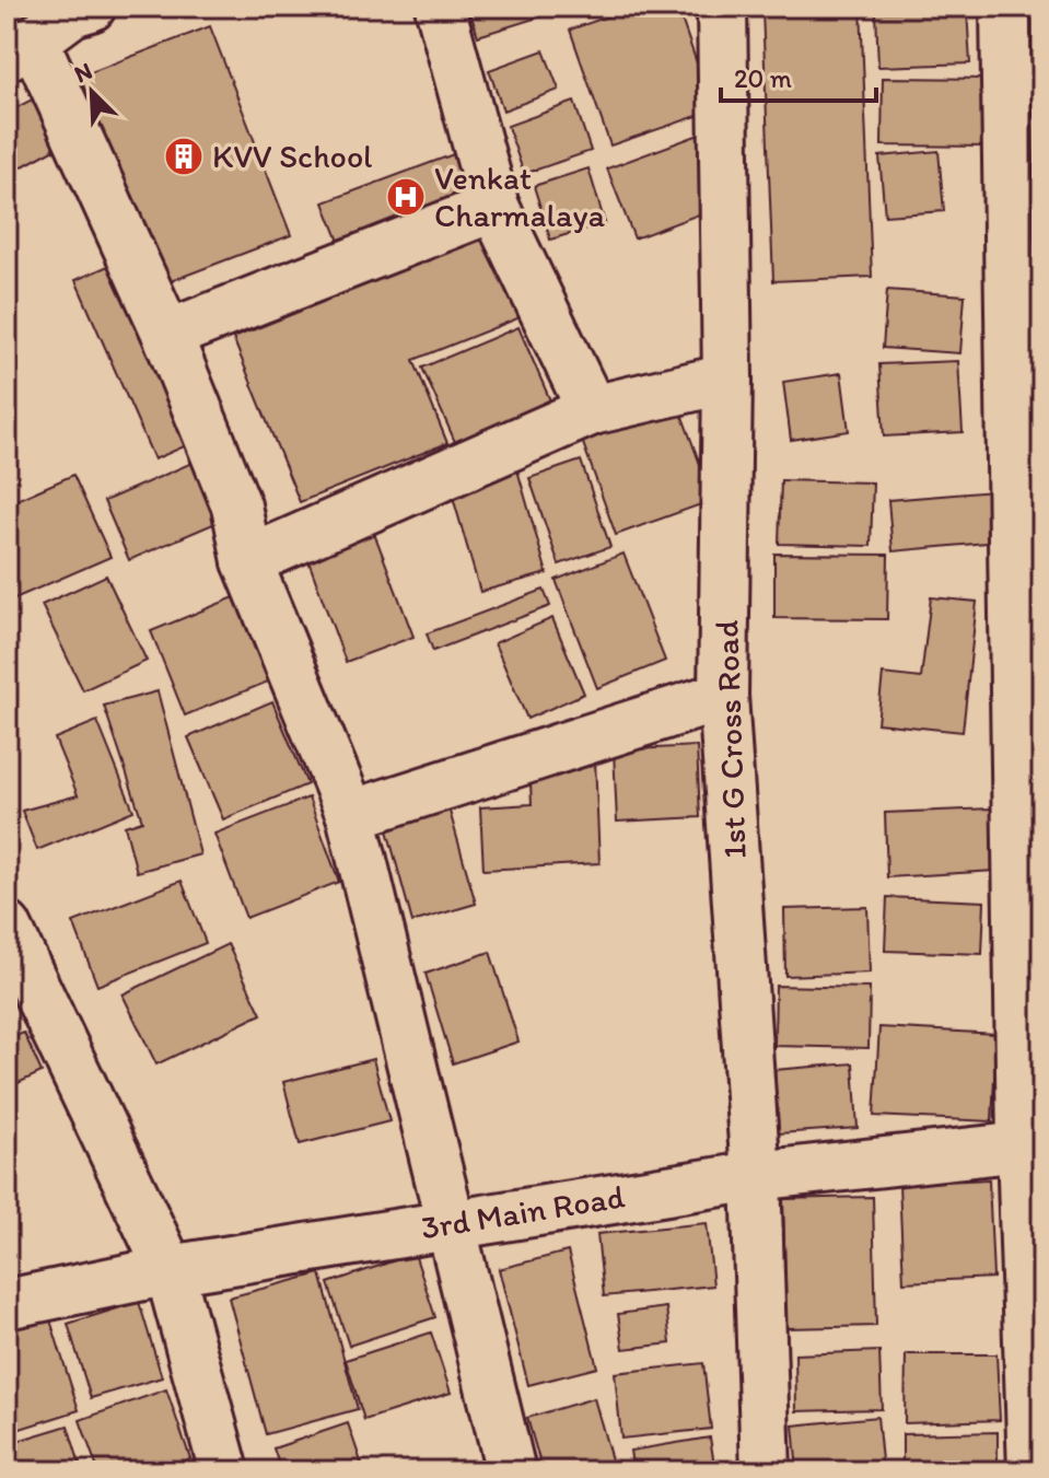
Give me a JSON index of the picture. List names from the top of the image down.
{
  "streets": {
    "street": ["1st G Cross Road", "3rd Main Road"]
  },
  "crossings": [
    ["1st G Cross Road", "3rd Main Road"]
  ],
  "places": {
    "building": ["KVV School"],
    "hospital": ["Venkat Charmalaya"]
  },
  "scale_bar": "20 m",
  "north": "top left"
}
